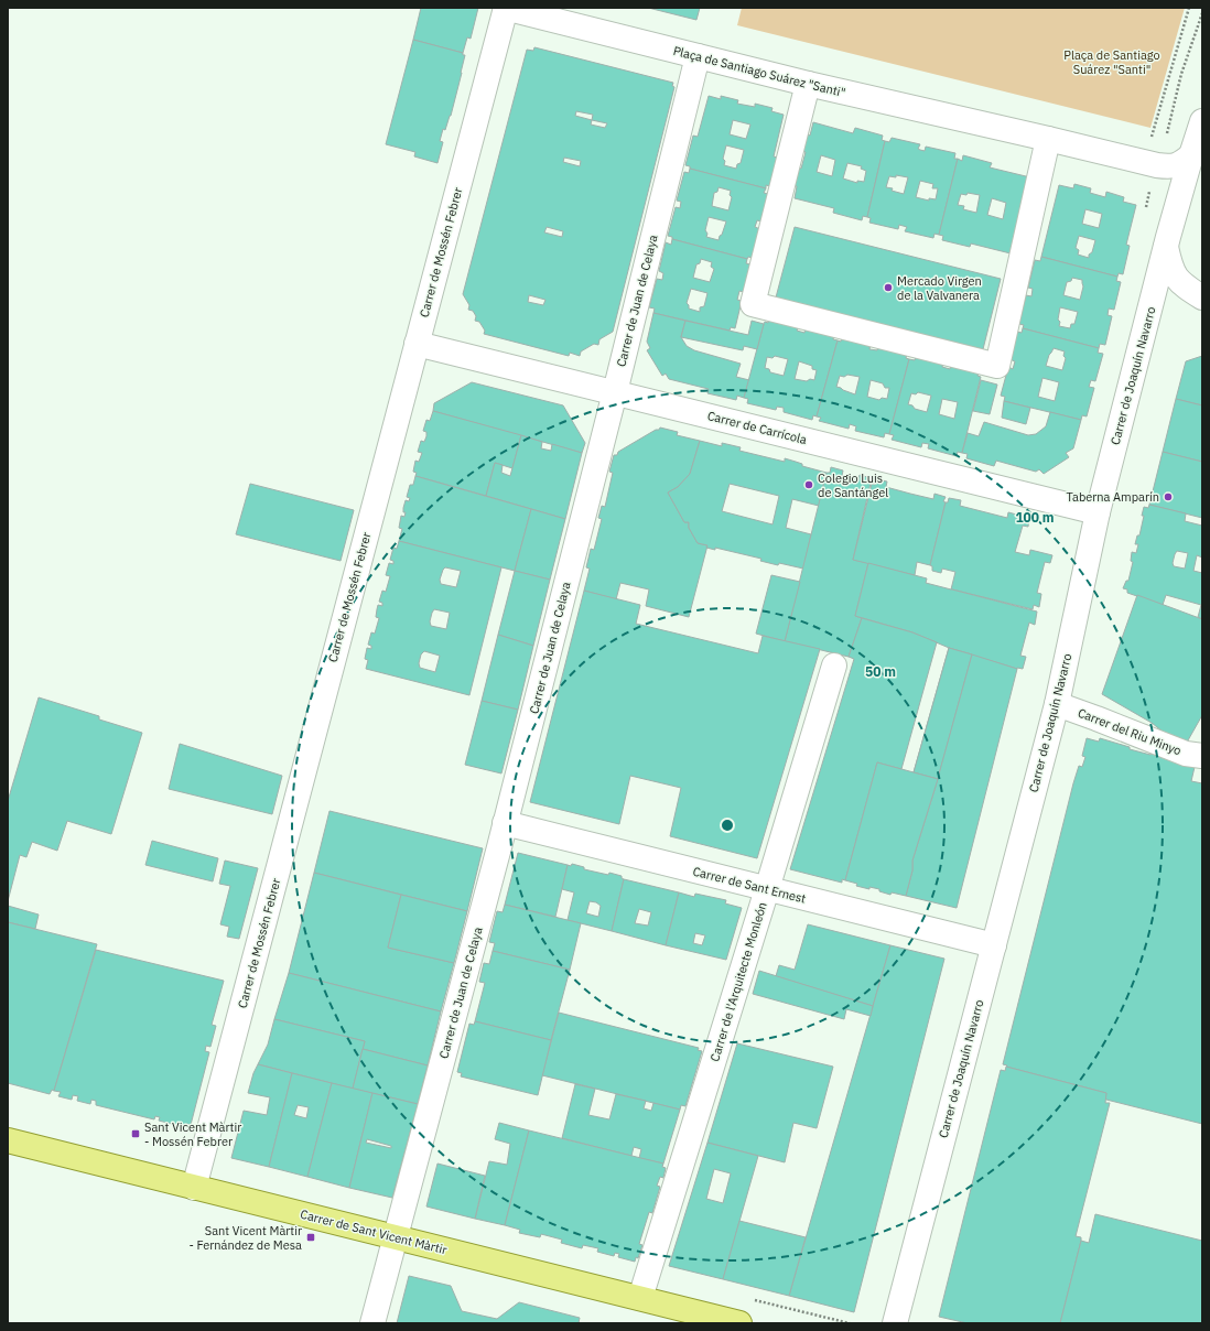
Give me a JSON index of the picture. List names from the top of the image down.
{
  "streets": {
    "main road": ["Carrer de Sant Vicent Màrtir"],
    "street": [
      "Plaça de Santiago Suárez \"Santi\"",
      "Carrer de Mossén Febrer",
      "Carrer de Juan de Celaya",
      "Carrer de Joaquín Navarro",
      "Carrer de Carrícola",
      "Carrer del Riu Minyo",
      "Carrer de Sant Ernest",
      "Carrer de l'Arquitecte Monleón"
    ]
  },
  "crossings": [
    ["Plaça de Santiago Suárez \"Santi\"", "Carrer de Mossén Febrer"],
    ["Plaça de Santiago Suárez \"Santi\"", "Carrer de Juan de Celaya"],
    ["Plaça de Santiago Suárez \"Santi\"", "Carrer de Joaquín Navarro"],
    ["Carrer de Mossén Febrer", "Carrer de Carrícola"],
    ["Carrer de Mossén Febrer", "Carrer de Sant Vicent Màrtir"],
    ["Carrer de Juan de Celaya", "Carrer de Carrícola"],
    ["Carrer de Juan de Celaya", "Carrer de Sant Ernest"],
    ["Carrer de Juan de Celaya", "Carrer de Sant Vicent Màrtir"],
    ["Carrer de Joaquín Navarro", "Carrer de Carrícola"],
    ["Carrer de Joaquín Navarro", "Carrer del Riu Minyo"],
    ["Carrer de Joaquín Navarro", "Carrer de Sant Ernest"],
    ["Carrer de Sant Ernest", "Carrer de l'Arquitecte Monleón"],
    ["Carrer de l'Arquitecte Monleón", "Carrer de Sant Vicent Màrtir"]
  ],
  "parks": ["Plaça de Santiago Suárez \"Santi\""],
  "places": {
    "other": ["Mercado Virgen de la Valvanera", "Colegio Luis de Santángel", "Taberna Amparín"],
    "transit": ["Sant Vicent Màrtir - Mossén Febrer", "Sant Vicent Màrtir - Fernández de Mesa"]
  },
  "rings": ["100 m", "50 m"]
}
